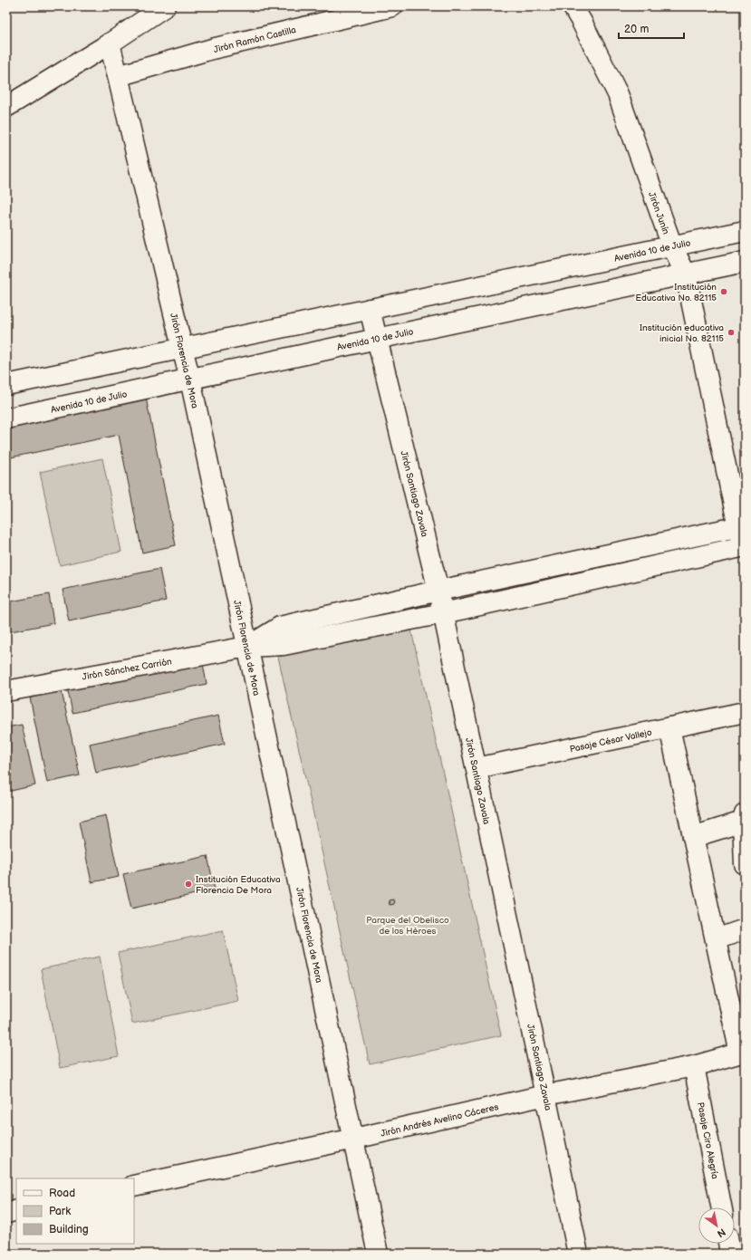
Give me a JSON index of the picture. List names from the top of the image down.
{
  "streets": {
    "main road": [
      "Jirón Ramón Castilla",
      "Jirón Junín",
      "Avenida 10 de Julio",
      "Jirón Florencia de Mora",
      "Jirón Santiago Zavala",
      "Jirón Sánchez Carrión",
      "Pasaje César Vallejo",
      "Jirón Andrés Avelino Cáceres",
      "Pasaje Ciro Alegría"
    ]
  },
  "crossings": [
    ["Jirón Ramón Castilla", "Jirón Florencia de Mora"],
    ["Jirón Junín", "Avenida 10 de Julio"],
    ["Avenida 10 de Julio", "Jirón Florencia de Mora"],
    ["Avenida 10 de Julio", "Jirón Santiago Zavala"],
    ["Jirón Florencia de Mora", "Jirón Sánchez Carrión"],
    ["Jirón Florencia de Mora", "Jirón Andrés Avelino Cáceres"],
    ["Jirón Santiago Zavala", "Pasaje César Vallejo"],
    ["Jirón Santiago Zavala", "Jirón Andrés Avelino Cáceres"],
    ["Jirón Andrés Avelino Cáceres", "Pasaje Ciro Alegría"]
  ],
  "parks": ["Parque del Obelisco de los Héroes"],
  "places": ["Institución Educativa No. 82115", "Institución educativa inicial No. 82115", "Institución Educativa Florencia De Mora"],
  "legend": ["Road", "Park", "Building"],
  "scale_bar": "20 m",
  "north": "bottom right"
}
